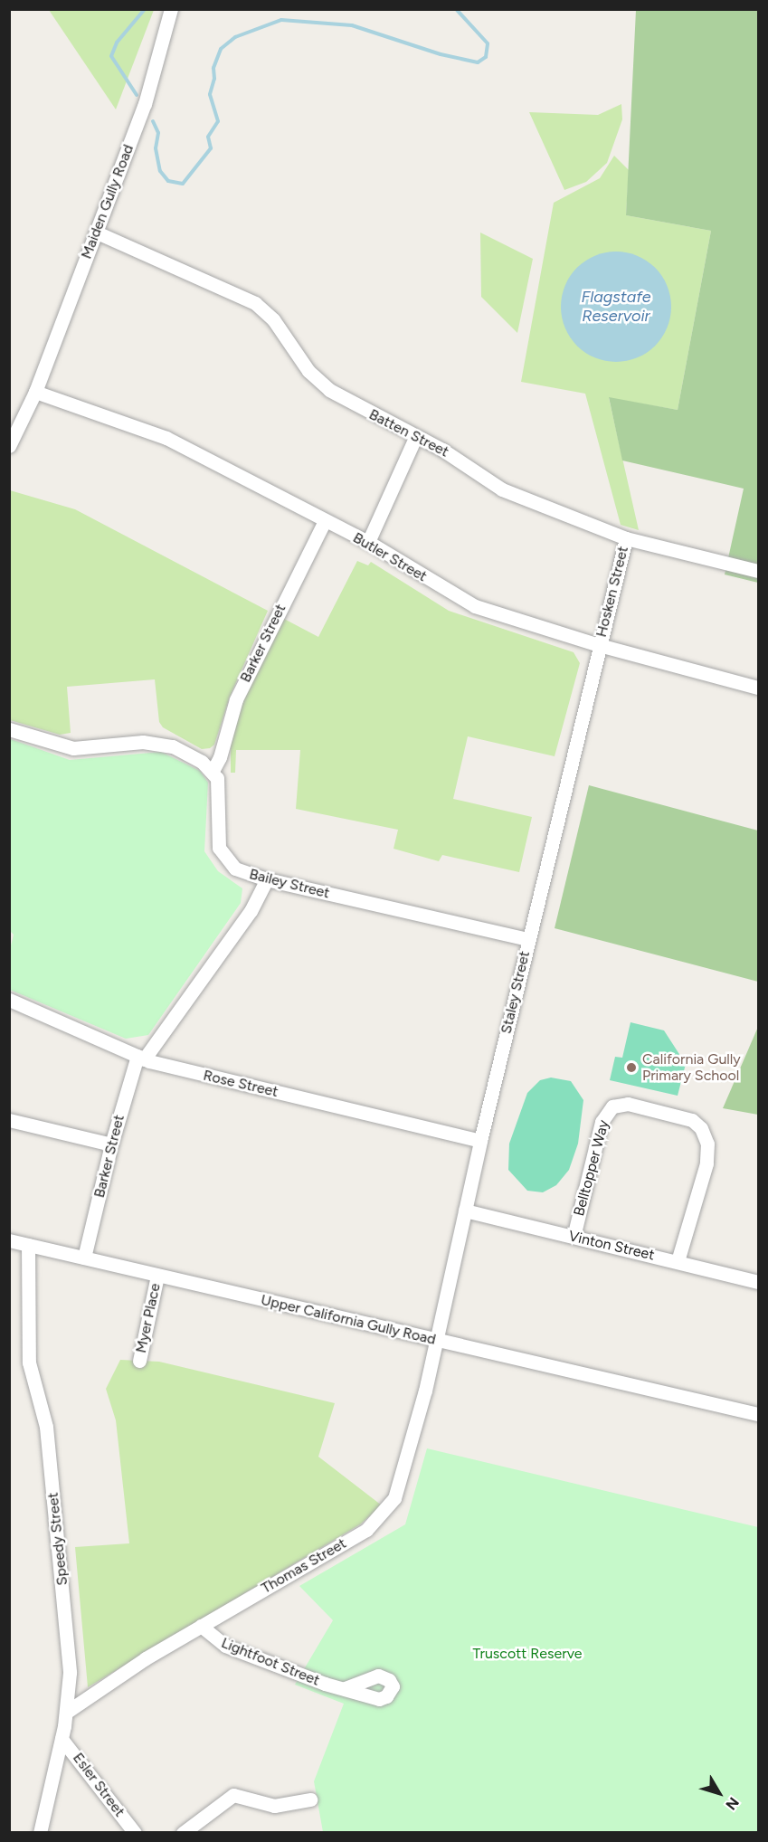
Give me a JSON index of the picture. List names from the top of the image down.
{
  "streets": {
    "street": [
      "Maiden Gully Road",
      "Batten Street",
      "Butler Street",
      "Hosken Street",
      "Barker Street",
      "Bailey Street",
      "Staley Street",
      "Rose Street",
      "Belltopper Way",
      "Vinton Street",
      "Myer Place",
      "Upper California Gully Road",
      "Speedy Street",
      "Thomas Street",
      "Lightfoot Street",
      "Esler Street"
    ]
  },
  "crossings": [
    ["Maiden Gully Road", "Batten Street"],
    ["Maiden Gully Road", "Butler Street"],
    ["Batten Street", "Hosken Street"],
    ["Butler Street", "Hosken Street"],
    ["Butler Street", "Barker Street"],
    ["Butler Street", "Staley Street"],
    ["Hosken Street", "Staley Street"],
    ["Barker Street", "Bailey Street"],
    ["Barker Street", "Rose Street"],
    ["Barker Street", "Upper California Gully Road"],
    ["Bailey Street", "Staley Street"],
    ["Staley Street", "Rose Street"],
    ["Staley Street", "Vinton Street"],
    ["Staley Street", "Upper California Gully Road"],
    ["Staley Street", "Thomas Street"],
    ["Belltopper Way", "Vinton Street"],
    ["Myer Place", "Upper California Gully Road"],
    ["Upper California Gully Road", "Speedy Street"],
    ["Upper California Gully Road", "Thomas Street"],
    ["Speedy Street", "Thomas Street"],
    ["Speedy Street", "Esler Street"],
    ["Thomas Street", "Lightfoot Street"]
  ],
  "water": ["Flagstafe Reservoir"],
  "parks": ["Truscott Reserve"],
  "places": ["California Gully Primary School"],
  "north": "bottom right"
}
